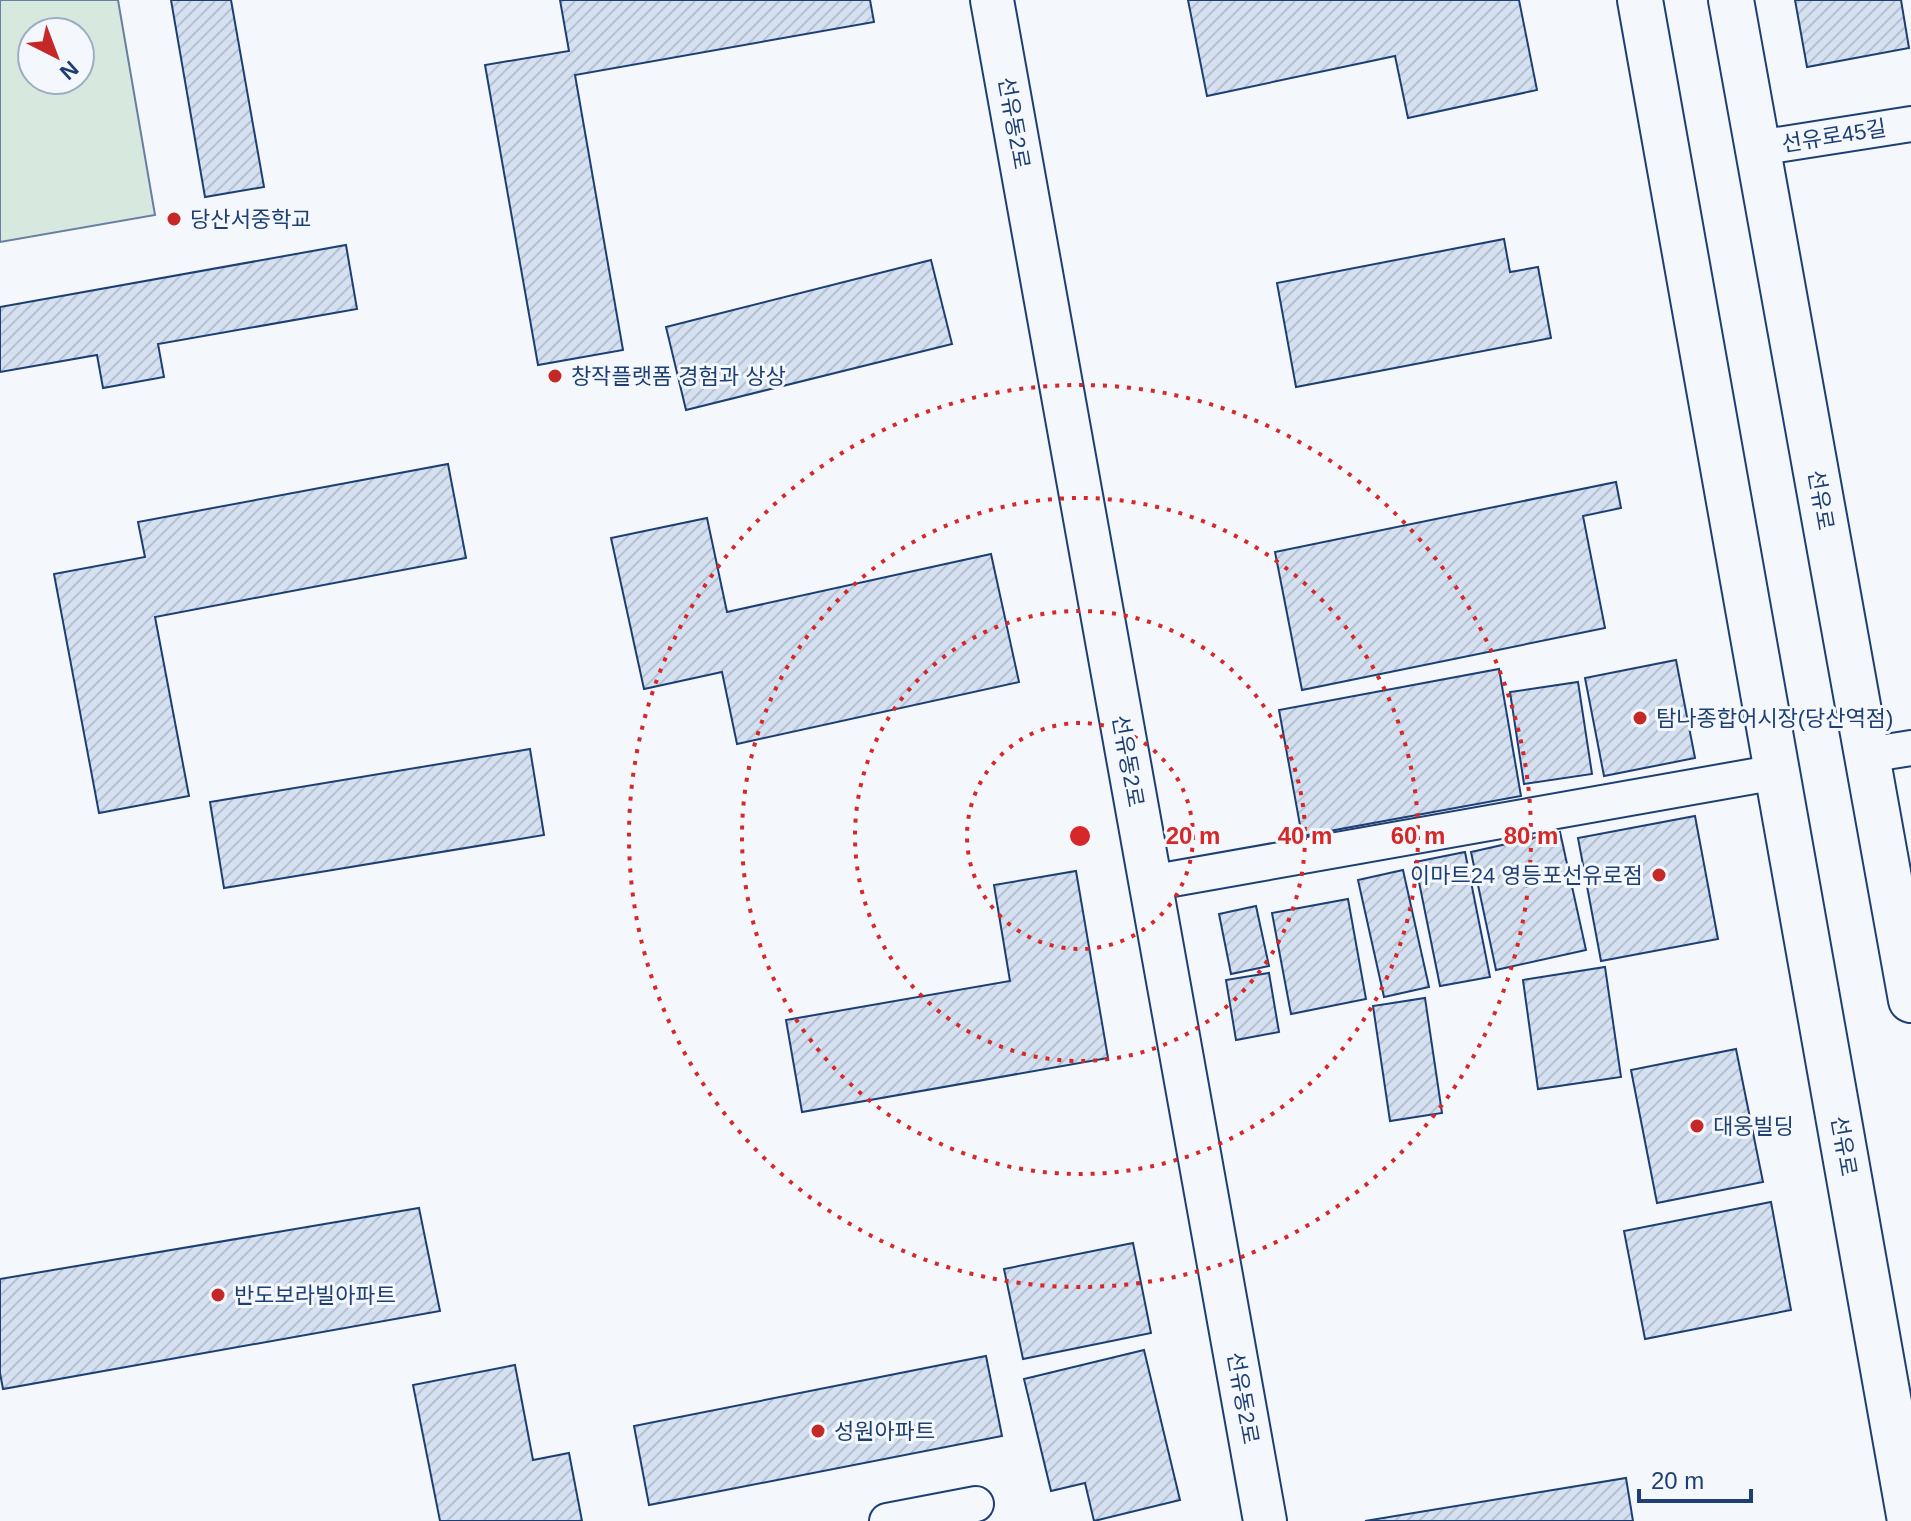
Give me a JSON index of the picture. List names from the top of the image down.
{
  "streets": {
    "main road": ["선유로"],
    "street": ["선유동2로", "선유로45길"]
  },
  "crossings": [
    ["선유로45길", "선유로"]
  ],
  "places": [
    "당산서중학교",
    "창작플랫폼 경험과 상상",
    "탐나종합어시장(당산역점)",
    "이마트24 영등포선유로점",
    "대웅빌딩",
    "반도보라빌아파트",
    "성원아파트"
  ],
  "scale_bar": "20 m",
  "north": "bottom right",
  "rings": [
    "20 m",
    "40 m",
    "60 m",
    "80 m"
  ]
}
